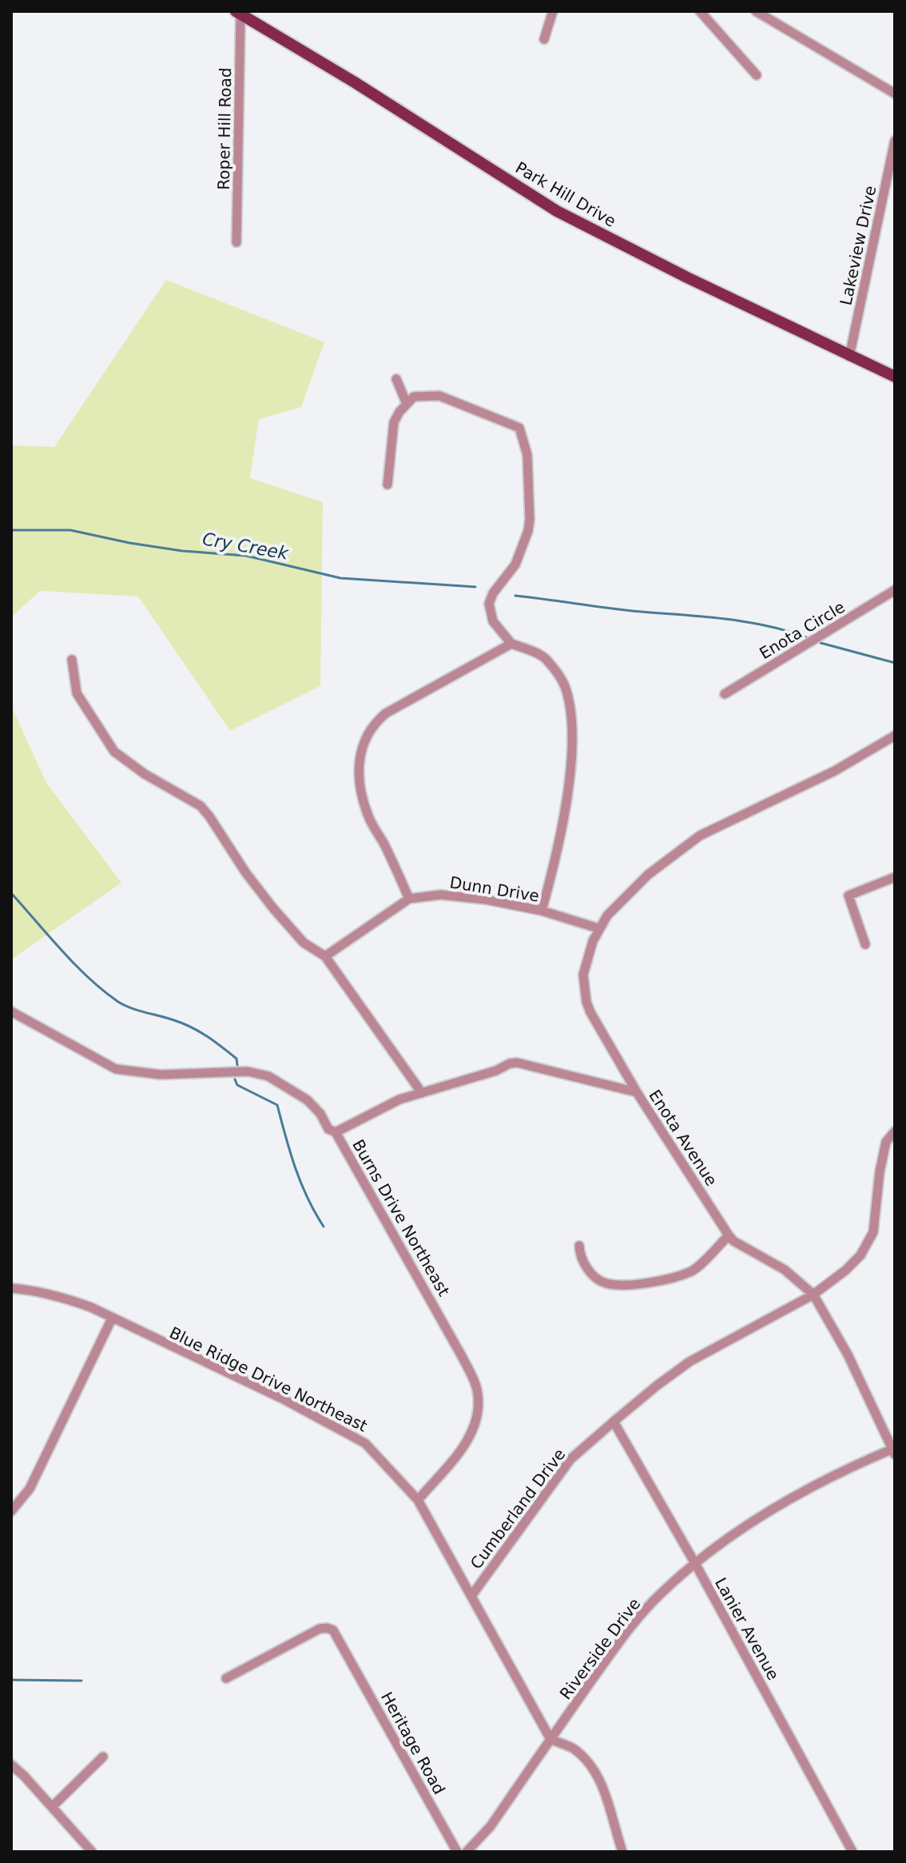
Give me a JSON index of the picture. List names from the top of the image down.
{
  "streets": {
    "main road": ["Park Hill Drive"],
    "street": [
      "Roper Hill Road",
      "Lakeview Drive",
      "Enota Circle",
      "Dunn Drive",
      "Enota Avenue",
      "Burns Drive Northeast",
      "Blue Ridge Drive Northeast",
      "Cumberland Drive",
      "Lanier Avenue",
      "Riverside Drive",
      "Heritage Road"
    ]
  },
  "crossings": [
    ["Roper Hill Road", "Park Hill Drive"],
    ["Park Hill Drive", "Lakeview Drive"],
    ["Enota Avenue", "Burns Drive Northeast"],
    ["Enota Avenue", "Cumberland Drive"],
    ["Burns Drive Northeast", "Blue Ridge Drive Northeast"],
    ["Blue Ridge Drive Northeast", "Cumberland Drive"],
    ["Blue Ridge Drive Northeast", "Riverside Drive"],
    ["Cumberland Drive", "Lanier Avenue"],
    ["Lanier Avenue", "Riverside Drive"]
  ],
  "water": ["Cry Creek"]
}
